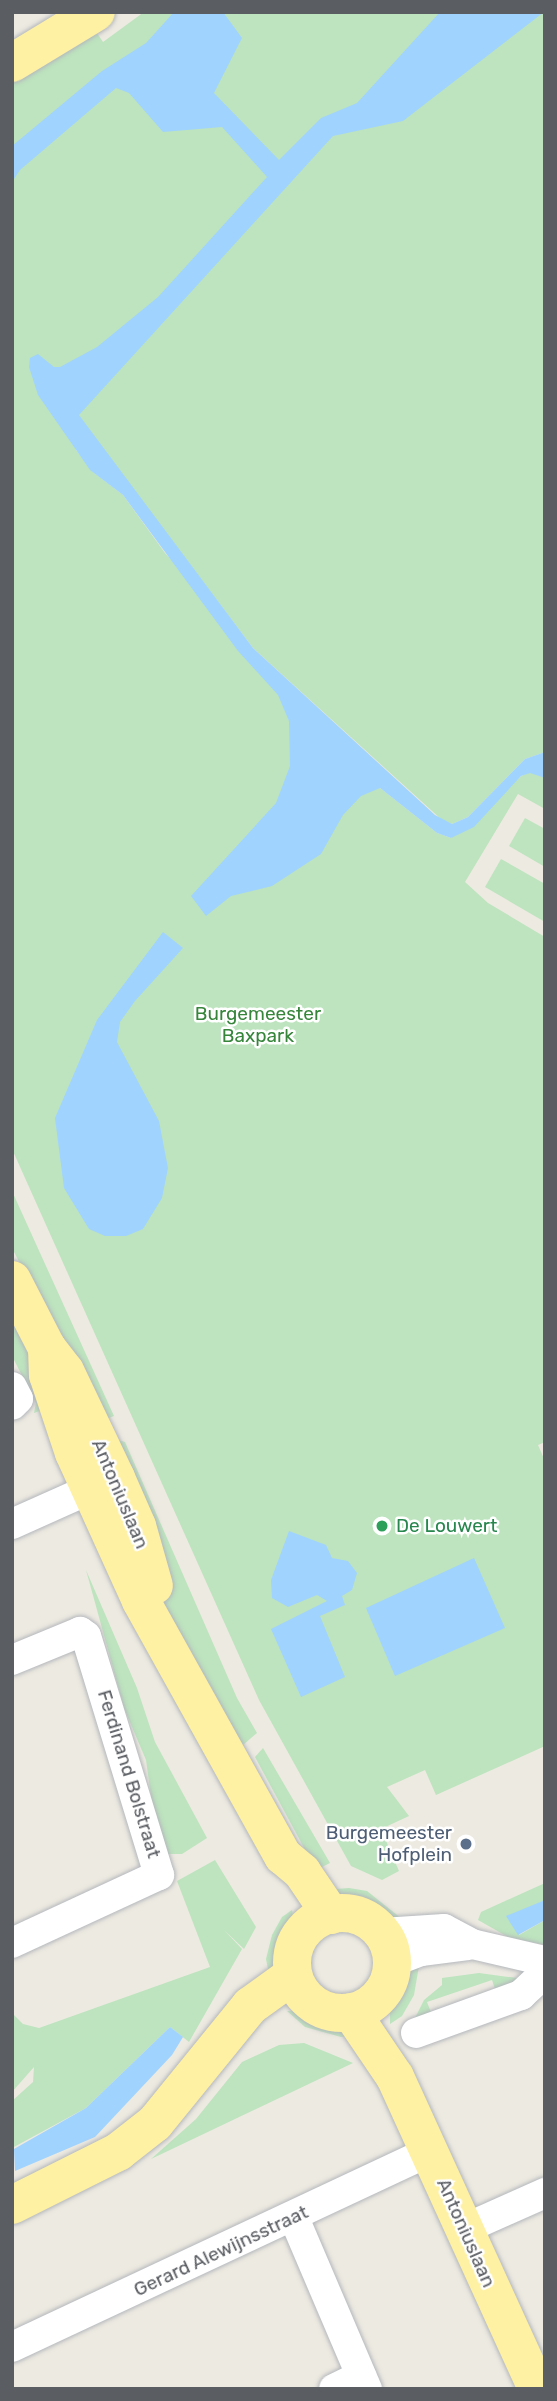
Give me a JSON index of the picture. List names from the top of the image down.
{
  "streets": {
    "main road": ["Antoniuslaan"],
    "street": ["Ferdinand Bolstraat", "Gerard Alewijnsstraat"]
  },
  "crossings": [
    ["Antoniuslaan", "Gerard Alewijnsstraat"]
  ],
  "parks": ["Burgemeester Baxpark"],
  "places": ["De Louwert", "Burgemeester Hofplein"]
}
